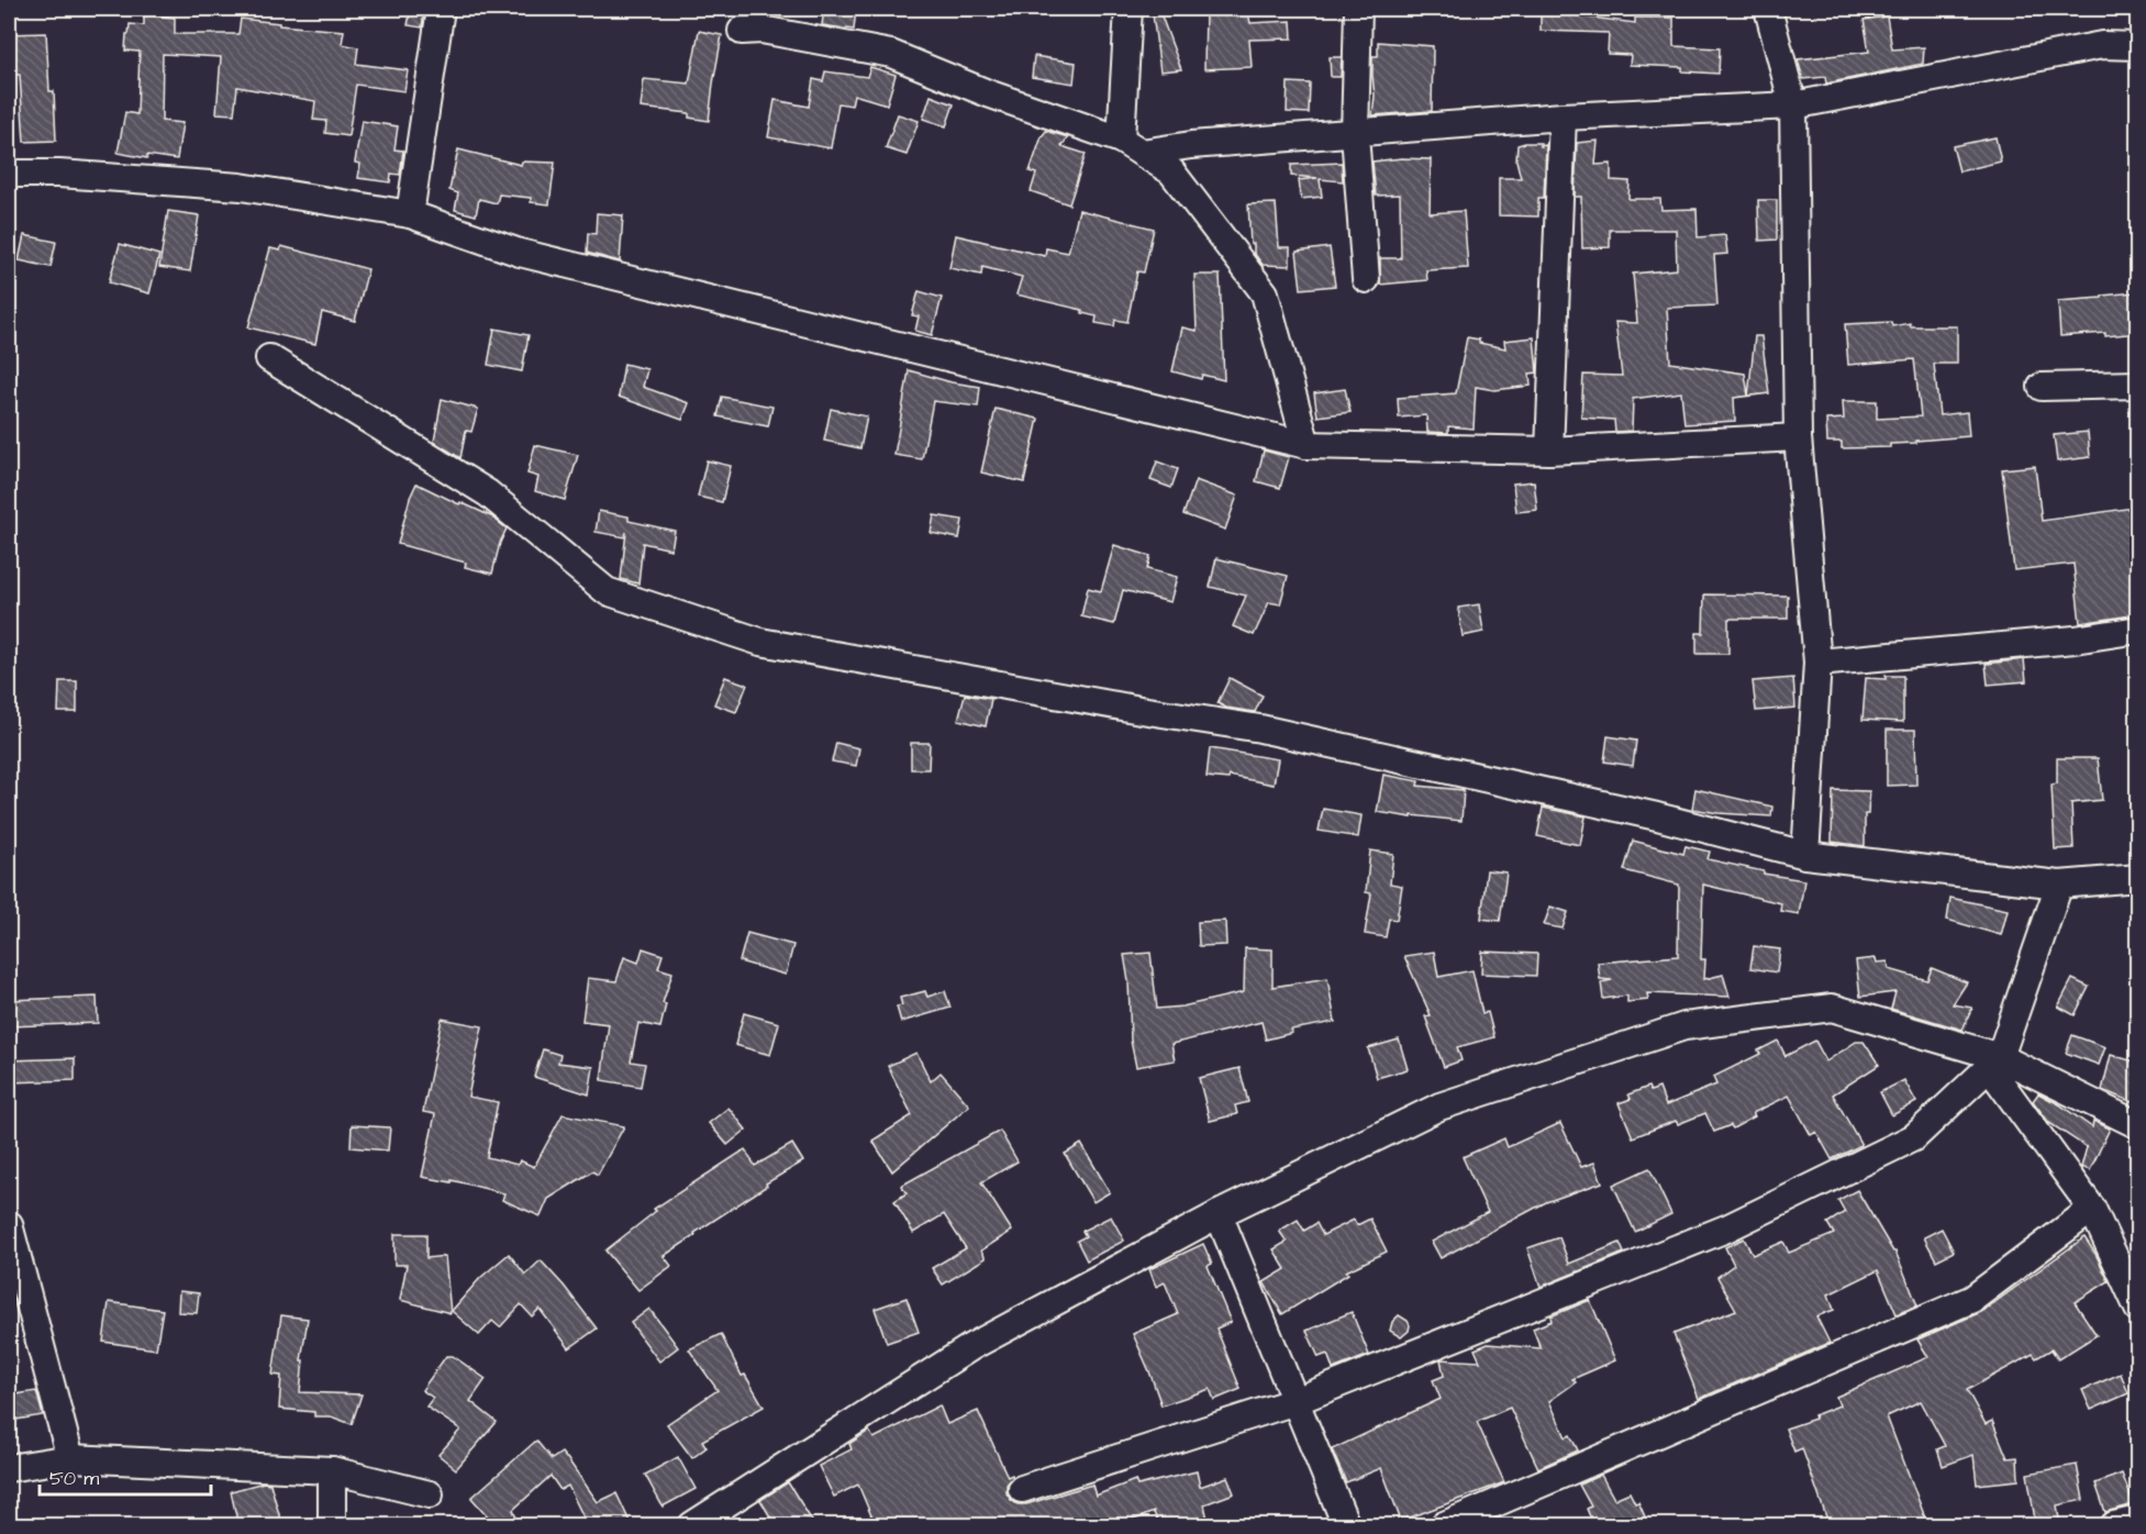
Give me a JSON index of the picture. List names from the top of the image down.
{
  "scale_bar": "50 m"
}
